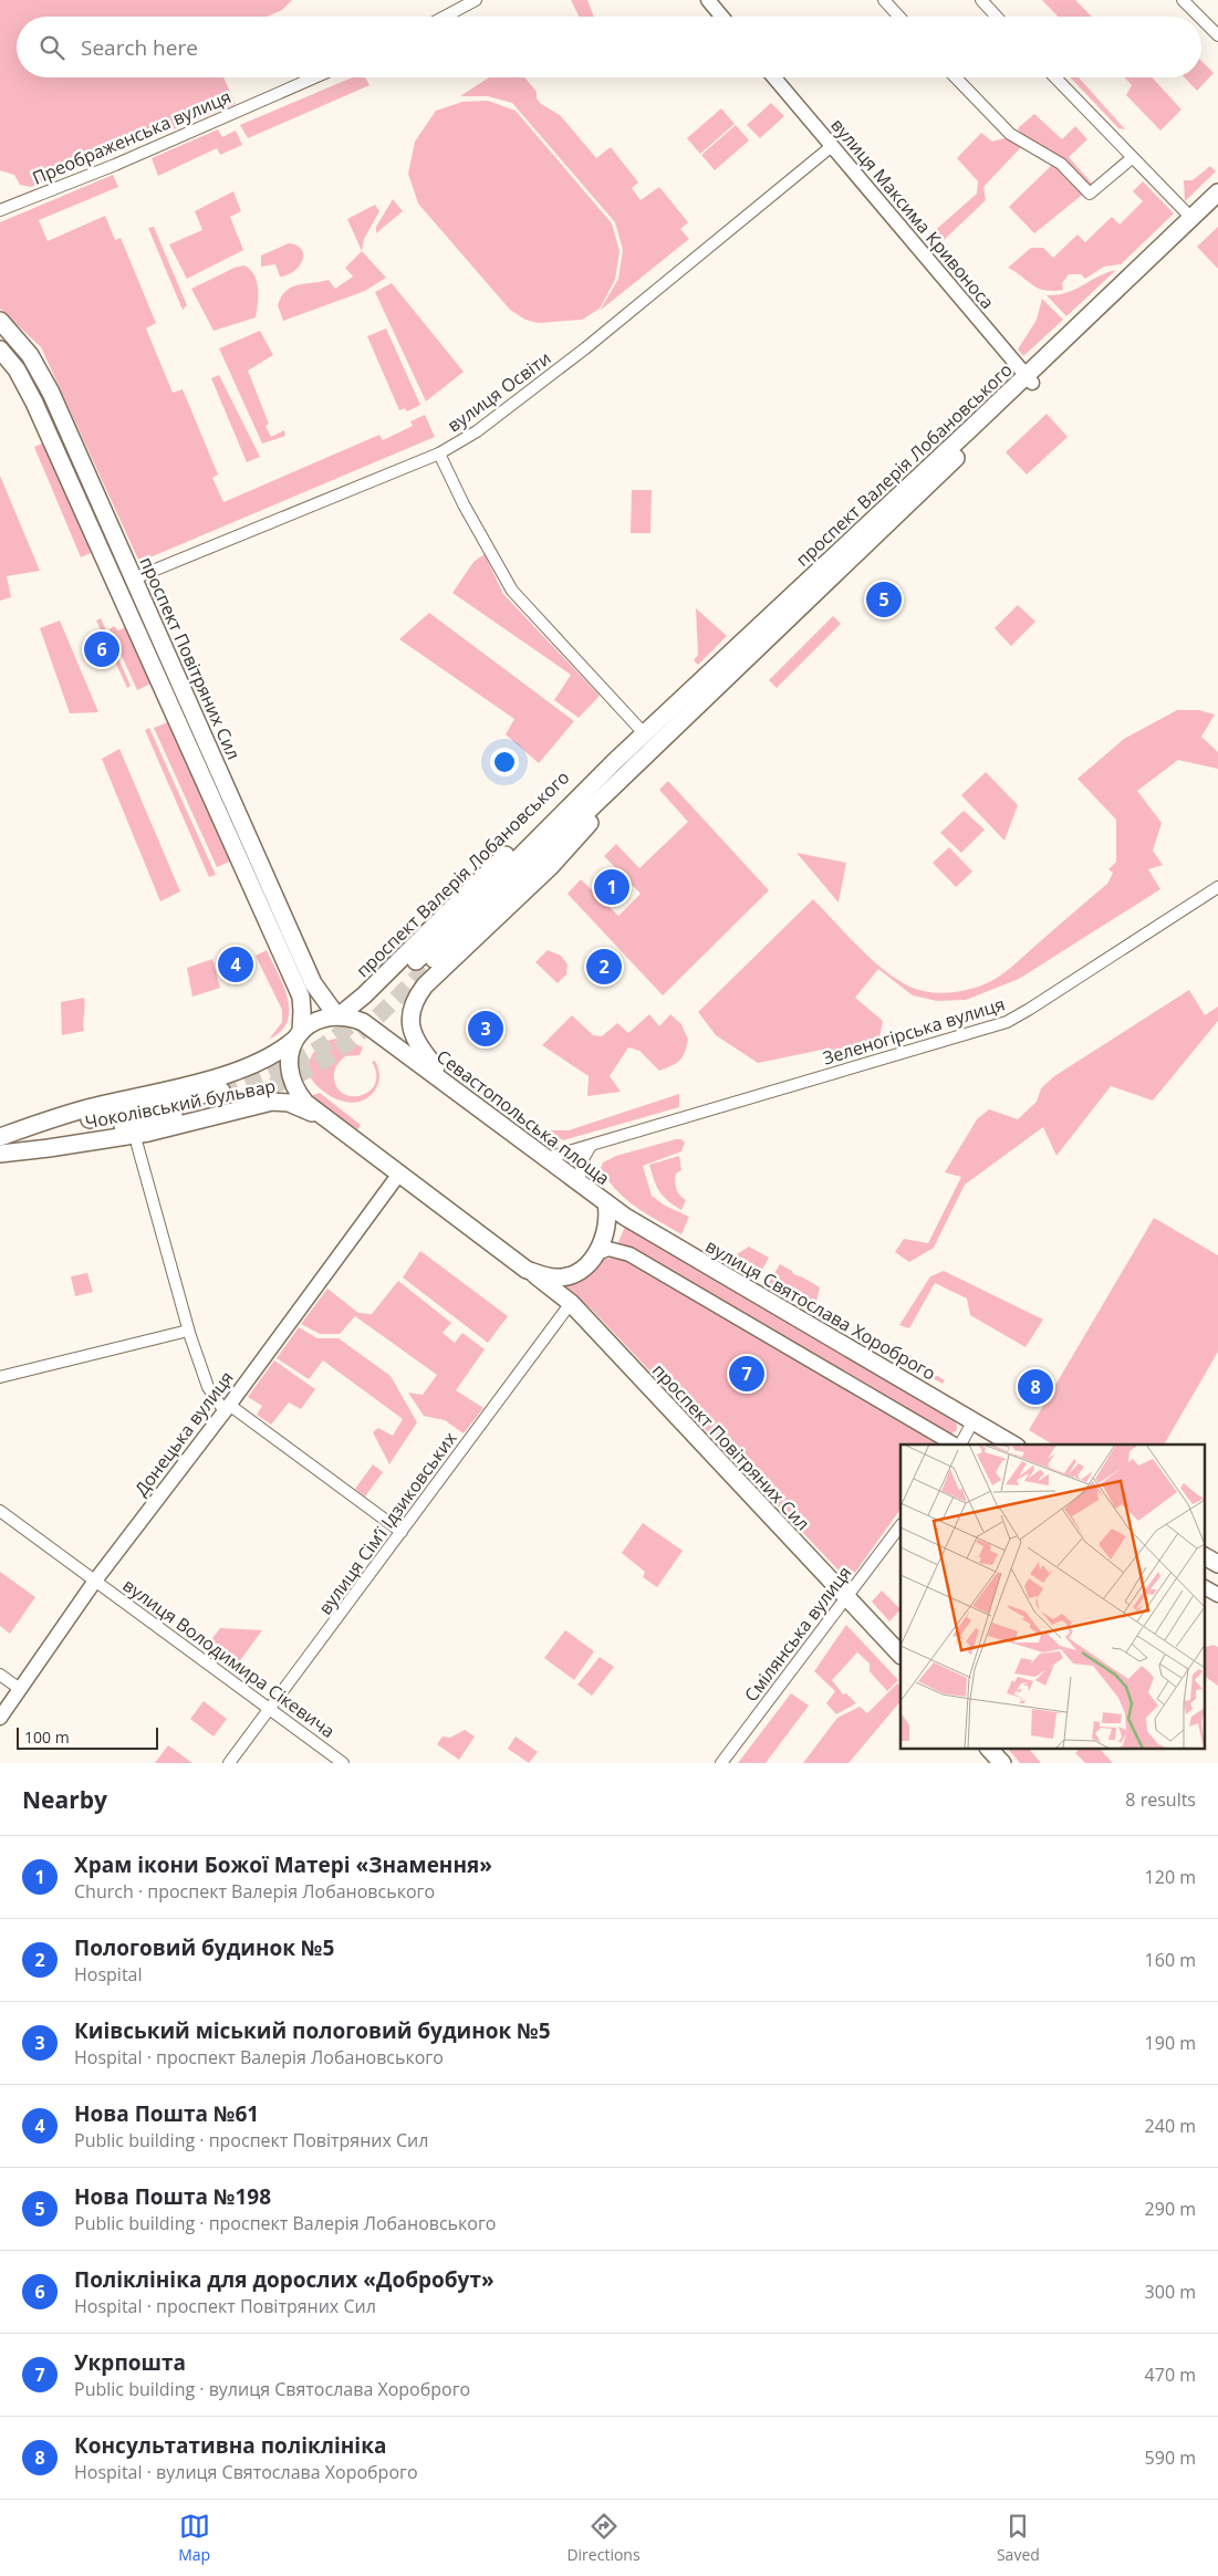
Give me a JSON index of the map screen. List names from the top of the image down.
{
  "streets": {
    "main road": [
      "проспект Валерія Лобановського",
      "проспект Повітряних Сил",
      "Чоколівський бульвар",
      "Севастопольська площа",
      "вулиця Святослава Хороброго"
    ],
    "street": [
      "Преображенська вулиця",
      "вулиця Максима Кривоноса",
      "вулиця Освіти",
      "Зеленогірська вулиця",
      "Донецька вулиця",
      "вулиця Сімʼї Ідзиковських",
      "Смілянська вулиця",
      "вулиця Володимира Сікевича"
    ]
  },
  "crossings": [
    ["вулиця Максима Кривоноса", "вулиця Освіти"],
    ["вулиця Максима Кривоноса", "проспект Валерія Лобановського"],
    ["вулиця Освіти", "проспект Повітряних Сил"],
    ["проспект Валерія Лобановського", "проспект Повітряних Сил"],
    ["проспект Валерія Лобановського", "Севастопольська площа"],
    ["проспект Повітряних Сил", "Чоколівський бульвар"],
    ["проспект Повітряних Сил", "Севастопольська площа"],
    ["проспект Повітряних Сил", "вулиця Сімʼї Ідзиковських"],
    ["проспект Повітряних Сил", "Смілянська вулиця"],
    ["Зеленогірська вулиця", "Севастопольська площа"],
    ["Чоколівський бульвар", "Севастопольська площа"],
    ["Севастопольська площа", "вулиця Святослава Хороброго"],
    ["Севастопольська площа", "Донецька вулиця"],
    ["Донецька вулиця", "вулиця Володимира Сікевича"],
    ["вулиця Сімʼї Ідзиковських", "вулиця Володимира Сікевича"]
  ],
  "scale_bar": "100 m",
  "page": {
    "search": "Search here",
    "pins": [
      "5",
      "6",
      "1",
      "4",
      "2",
      "3",
      "7",
      "8"
    ],
    "scale": "100 m",
    "heading": ["Nearby", "8 results"],
    "list": [
      {
        "mark": "1",
        "name": "Храм ікони Божої Матері «Знамення»",
        "note": "Church · проспект Валерія Лобановського",
        "value": "120 m"
      },
      {
        "mark": "2",
        "name": "Пологовий будинок №5",
        "note": "Hospital",
        "value": "160 m"
      },
      {
        "mark": "3",
        "name": "Киівський міський пологовий будинок №5",
        "note": "Hospital · проспект Валерія Лобановського",
        "value": "190 m"
      },
      {
        "mark": "4",
        "name": "Нова Пошта №61",
        "note": "Public building · проспект Повітряних Сил",
        "value": "240 m"
      },
      {
        "mark": "5",
        "name": "Нова Пошта №198",
        "note": "Public building · проспект Валерія Лобановського",
        "value": "290 m"
      },
      {
        "mark": "6",
        "name": "Поліклініка для дорослих «Добробут»",
        "note": "Hospital · проспект Повітряних Сил",
        "value": "300 m"
      },
      {
        "mark": "7",
        "name": "Укрпошта",
        "note": "Public building · вулиця Святослава Хороброго",
        "value": "470 m"
      },
      {
        "mark": "8",
        "name": "Консультативна поліклініка",
        "note": "Hospital · вулиця Святослава Хороброго",
        "value": "590 m"
      }
    ],
    "nav": ["Map", "Directions", "Saved"]
  }
}
